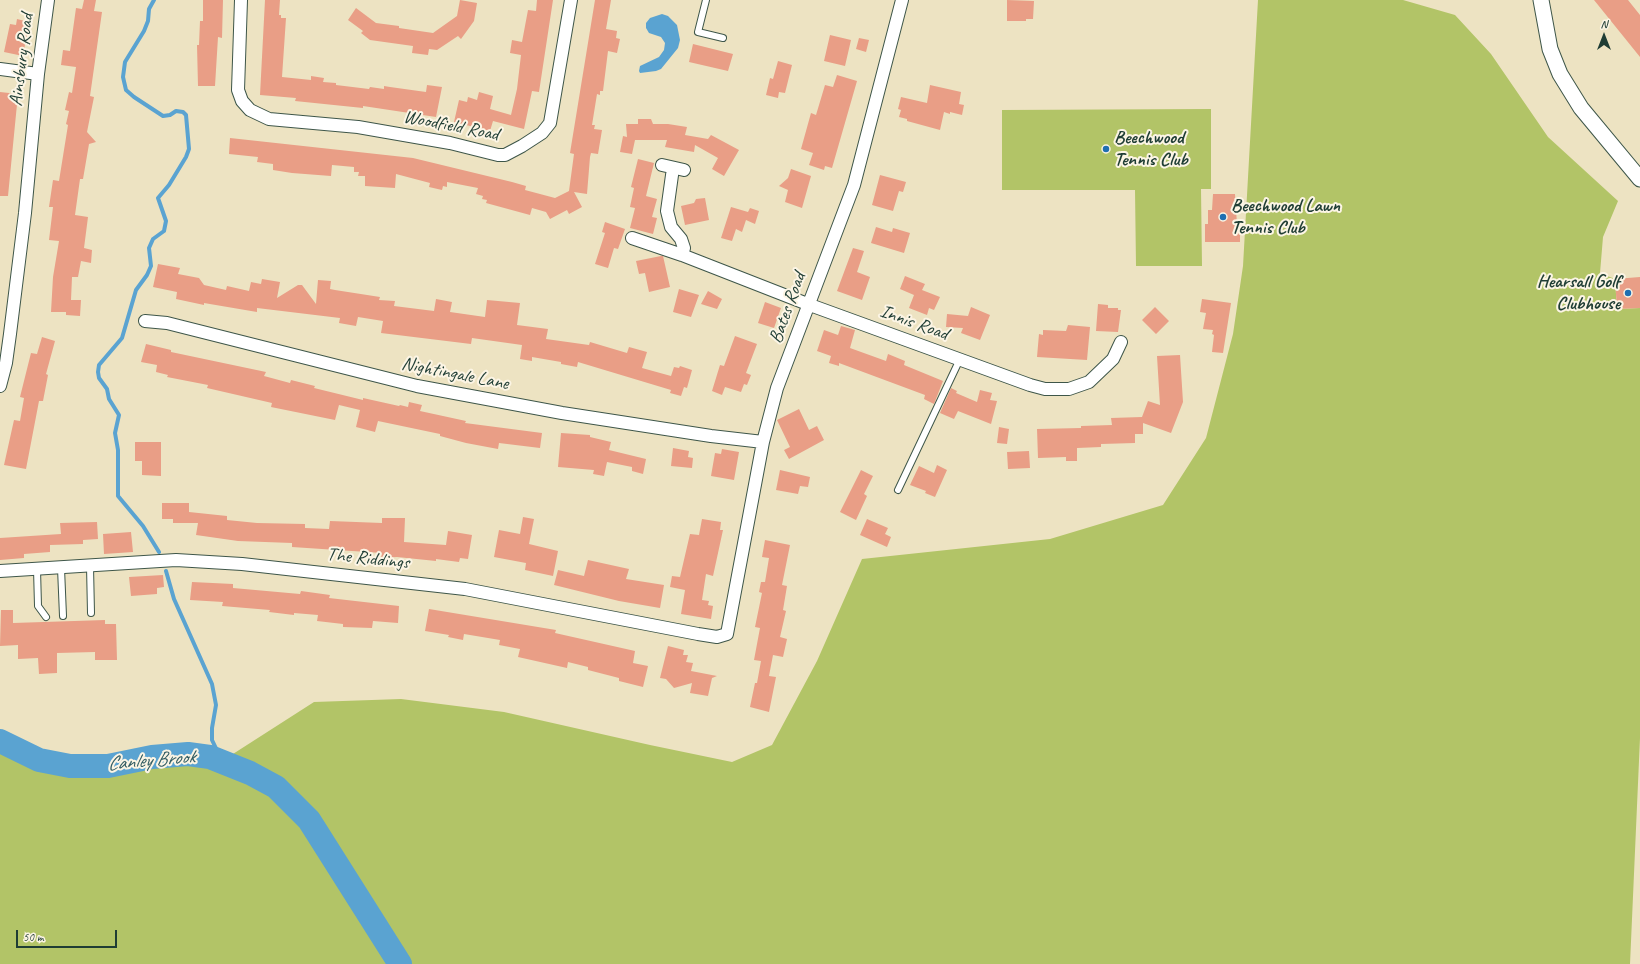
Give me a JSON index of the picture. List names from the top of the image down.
{
  "streets": {
    "street": [
      "Ainsbury Road",
      "Woodfield Road",
      "Bates Road",
      "Innis Road",
      "Nightingale Lane",
      "The Riddings"
    ]
  },
  "crossings": [
    ["Bates Road", "Innis Road"],
    ["Bates Road", "Nightingale Lane"],
    ["Bates Road", "The Riddings"]
  ],
  "water": ["Canley Brook"],
  "places": ["Beechwood Tennis Club", "Beechwood Lawn Tennis Club", "Hearsall Golf Clubhouse"],
  "scale_bar": "50 m",
  "north": "top"
}
